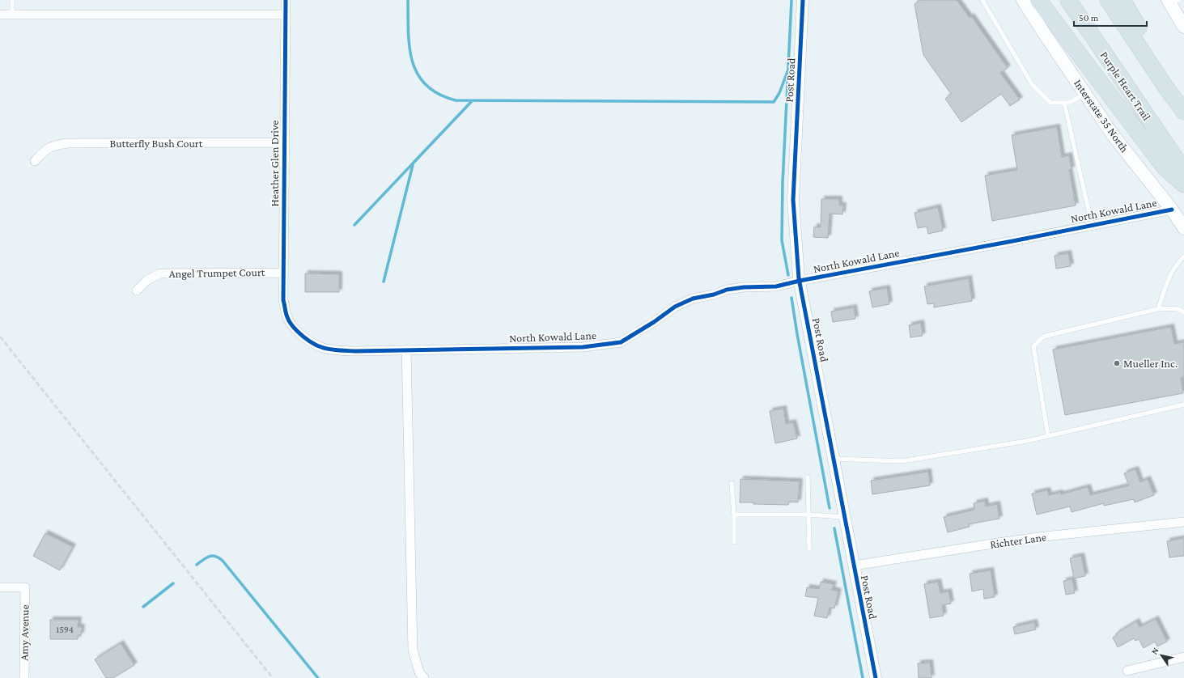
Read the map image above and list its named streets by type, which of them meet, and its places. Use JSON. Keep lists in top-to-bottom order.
{
  "streets": {
    "highway": ["Purple Heart Trail"],
    "main road": ["Interstate 35 North"],
    "street": [
      "Post Road",
      "Butterfly Bush Court",
      "Heather Glen Drive",
      "North Kowald Lane",
      "Angel Trumpet Court",
      "Richter Lane",
      "Amy Avenue"
    ]
  },
  "crossings": [
    ["Post Road", "North Kowald Lane"],
    ["Post Road", "Richter Lane"],
    ["Interstate 35 North", "North Kowald Lane"],
    ["Butterfly Bush Court", "Heather Glen Drive"],
    ["Heather Glen Drive", "North Kowald Lane"],
    ["Heather Glen Drive", "Angel Trumpet Court"]
  ],
  "places": ["Mueller Inc."],
  "house_numbers": ["1594"],
  "scale_bar": "50 m",
  "north": "top left"
}
